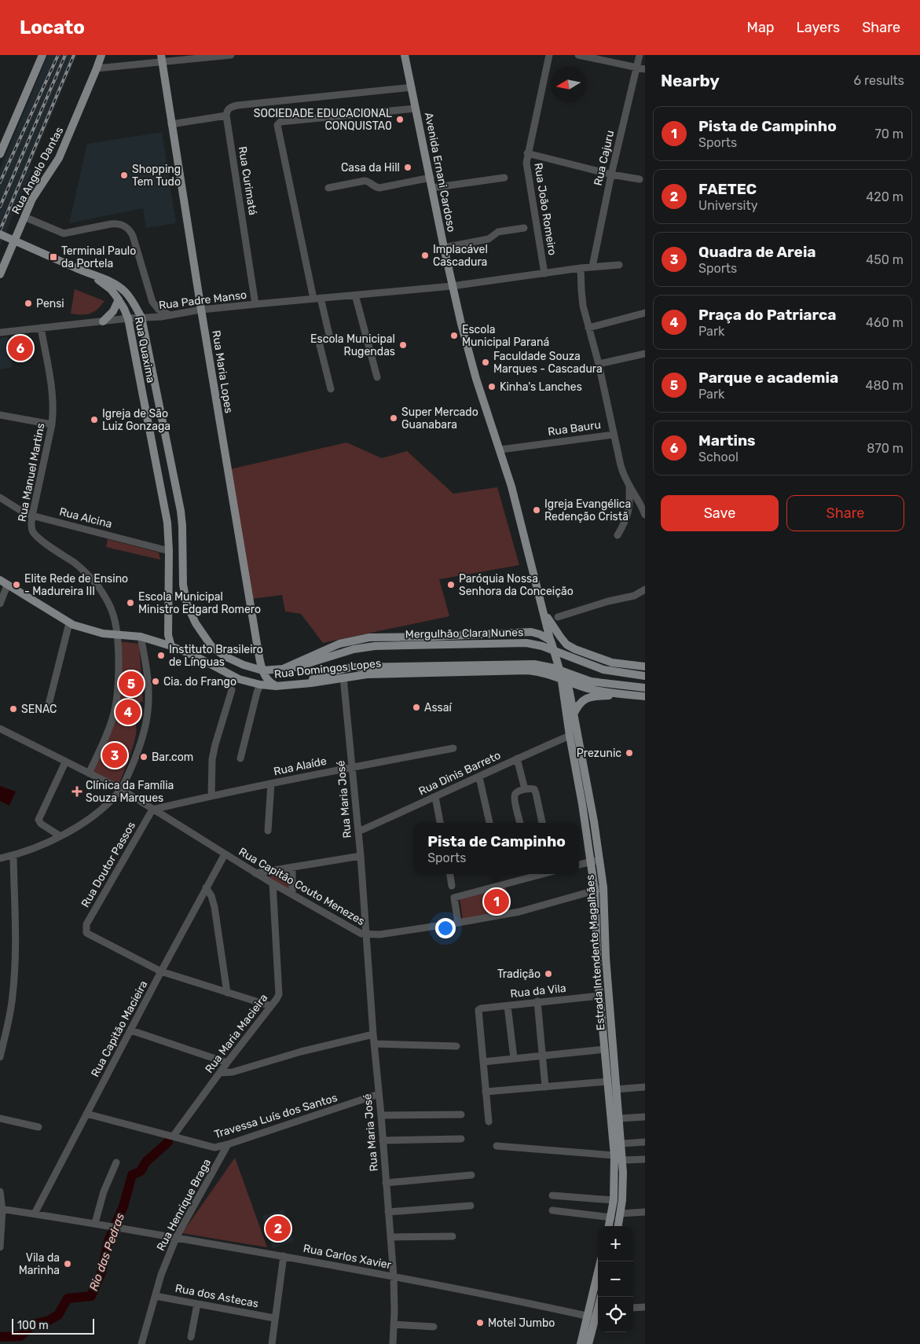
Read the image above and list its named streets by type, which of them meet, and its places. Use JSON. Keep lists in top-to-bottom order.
{
  "streets": {
    "main road": [
      "Rua Angelo Dantas",
      "Avenida Ernani Cardoso",
      "Rua Quaxima",
      "Rua Maria Lopes",
      "Mergulhão Clara Nunes",
      "Rua Domingos Lopes",
      "Estrada Intendente Magalhães"
    ],
    "street": [
      "Rua Cajuru",
      "Rua Curimatá",
      "Rua João Romeiro",
      "Rua Padre Manso",
      "Rua Bauru",
      "Rua Manuel Martins",
      "Rua Alcina",
      "Rua Alaíde",
      "Rua Dinis Barreto",
      "Rua Maria José",
      "Rua Doutor Passos",
      "Rua Capitão Couto Menezes",
      "Rua da Vila",
      "Rua Capitão Macieira",
      "Rua Maria Macieira",
      "Travessa Luís dos Santos",
      "Rua Henrique Braga",
      "Rua Carlos Xavier",
      "Rua dos Astecas"
    ]
  },
  "crossings": [
    ["Rua Cajuru", "Rua Padre Manso"],
    ["Avenida Ernani Cardoso", "Rua Padre Manso"],
    ["Avenida Ernani Cardoso", "Rua Bauru"],
    ["Avenida Ernani Cardoso", "Rua Domingos Lopes"],
    ["Avenida Ernani Cardoso", "Estrada Intendente Magalhães"],
    ["Rua Curimatá", "Rua Padre Manso"],
    ["Rua João Romeiro", "Rua Padre Manso"],
    ["Rua Padre Manso", "Rua Quaxima"],
    ["Rua Padre Manso", "Rua Maria Lopes"],
    ["Rua Padre Manso", "Rua Bauru"],
    ["Rua Padre Manso", "Rua Manuel Martins"],
    ["Rua Quaxima", "Rua Alcina"],
    ["Rua Quaxima", "Rua Domingos Lopes"],
    ["Rua Maria Lopes", "Rua Domingos Lopes"],
    ["Rua Manuel Martins", "Rua Alcina"],
    ["Rua Manuel Martins", "Rua Domingos Lopes"],
    ["Rua Manuel Martins", "Rua Capitão Couto Menezes"],
    ["Mergulhão Clara Nunes", "Rua Domingos Lopes"],
    ["Rua Domingos Lopes", "Rua Maria José"],
    ["Rua Domingos Lopes", "Estrada Intendente Magalhães"],
    ["Rua Alaíde", "Rua Maria José"],
    ["Rua Alaíde", "Rua Doutor Passos"],
    ["Rua Alaíde", "Rua Capitão Couto Menezes"],
    ["Rua Dinis Barreto", "Rua Maria José"],
    ["Rua Dinis Barreto", "Estrada Intendente Magalhães"],
    ["Rua Maria José", "Rua Capitão Couto Menezes"],
    ["Rua Maria José", "Travessa Luís dos Santos"],
    ["Rua Maria José", "Rua Carlos Xavier"],
    ["Rua Doutor Passos", "Rua Capitão Couto Menezes"],
    ["Rua Doutor Passos", "Rua Capitão Macieira"],
    ["Rua Capitão Couto Menezes", "Estrada Intendente Magalhães"],
    ["Rua Capitão Couto Menezes", "Rua Capitão Macieira"],
    ["Rua Capitão Couto Menezes", "Rua Maria Macieira"],
    ["Estrada Intendente Magalhães", "Rua da Vila"],
    ["Rua Capitão Macieira", "Travessa Luís dos Santos"],
    ["Rua Capitão Macieira", "Rua Carlos Xavier"],
    ["Rua Maria Macieira", "Travessa Luís dos Santos"],
    ["Travessa Luís dos Santos", "Rua Henrique Braga"],
    ["Rua Henrique Braga", "Rua Carlos Xavier"],
    ["Rua Henrique Braga", "Rua dos Astecas"]
  ],
  "water": ["Rio das Pedras"],
  "places": {
    "other": [
      "SOCIEDADE EDUCACIONAL CONQUISTA0",
      "Casa da Hill",
      "Shopping Tem Tudo",
      "Implacável Cascadura",
      "Pensi",
      "Escola Municipal Paraná",
      "Escola Municipal Rugendas",
      "Faculdade Souza Marques - Cascadura",
      "Kinha's Lanches",
      "Super Mercado Guanabara",
      "Igreja de São Luiz Gonzaga",
      "Igreja Evangélica Redenção Cristã",
      "Elite Rede de Ensino - Madureira III",
      "Paróquia Nossa Senhora da Conceição",
      "Escola Municipal Ministro Edgard Romero",
      "Instituto Brasileiro de Línguas",
      "Cia. do Frango",
      "Assaí",
      "SENAC",
      "Prezunic",
      "Bar.com",
      "Tradição",
      "Vila da Marinha",
      "Motel Jumbo"
    ],
    "transit": ["Terminal Paulo da Portela"],
    "health": ["Clínica da Família Souza Marques"]
  },
  "scale_bar": "100 m",
  "north": "left",
  "page": {
    "header": "Locato",
    "nav": ["Map", "Layers", "Share"],
    "heading": ["Nearby", "6 results"],
    "list": [
      {
        "mark": "1",
        "name": "Pista de Campinho",
        "note": "Sports",
        "value": "70 m"
      },
      {
        "mark": "2",
        "name": "FAETEC",
        "note": "University",
        "value": "420 m"
      },
      {
        "mark": "3",
        "name": "Quadra de Areia",
        "note": "Sports",
        "value": "450 m"
      },
      {
        "mark": "4",
        "name": "Praça do Patriarca",
        "note": "Park",
        "value": "460 m"
      },
      {
        "mark": "5",
        "name": "Parque e academia",
        "note": "Park",
        "value": "480 m"
      },
      {
        "mark": "6",
        "name": "Martins",
        "note": "School",
        "value": "870 m"
      }
    ],
    "pins": [
      "6",
      "5",
      "4",
      "3",
      "1",
      "2"
    ],
    "buttons": ["Save", "Share"],
    "popup": ["Pista de Campinho", "Sports"],
    "map_buttons": ["+", "−"],
    "scale": "100 m"
  }
}
